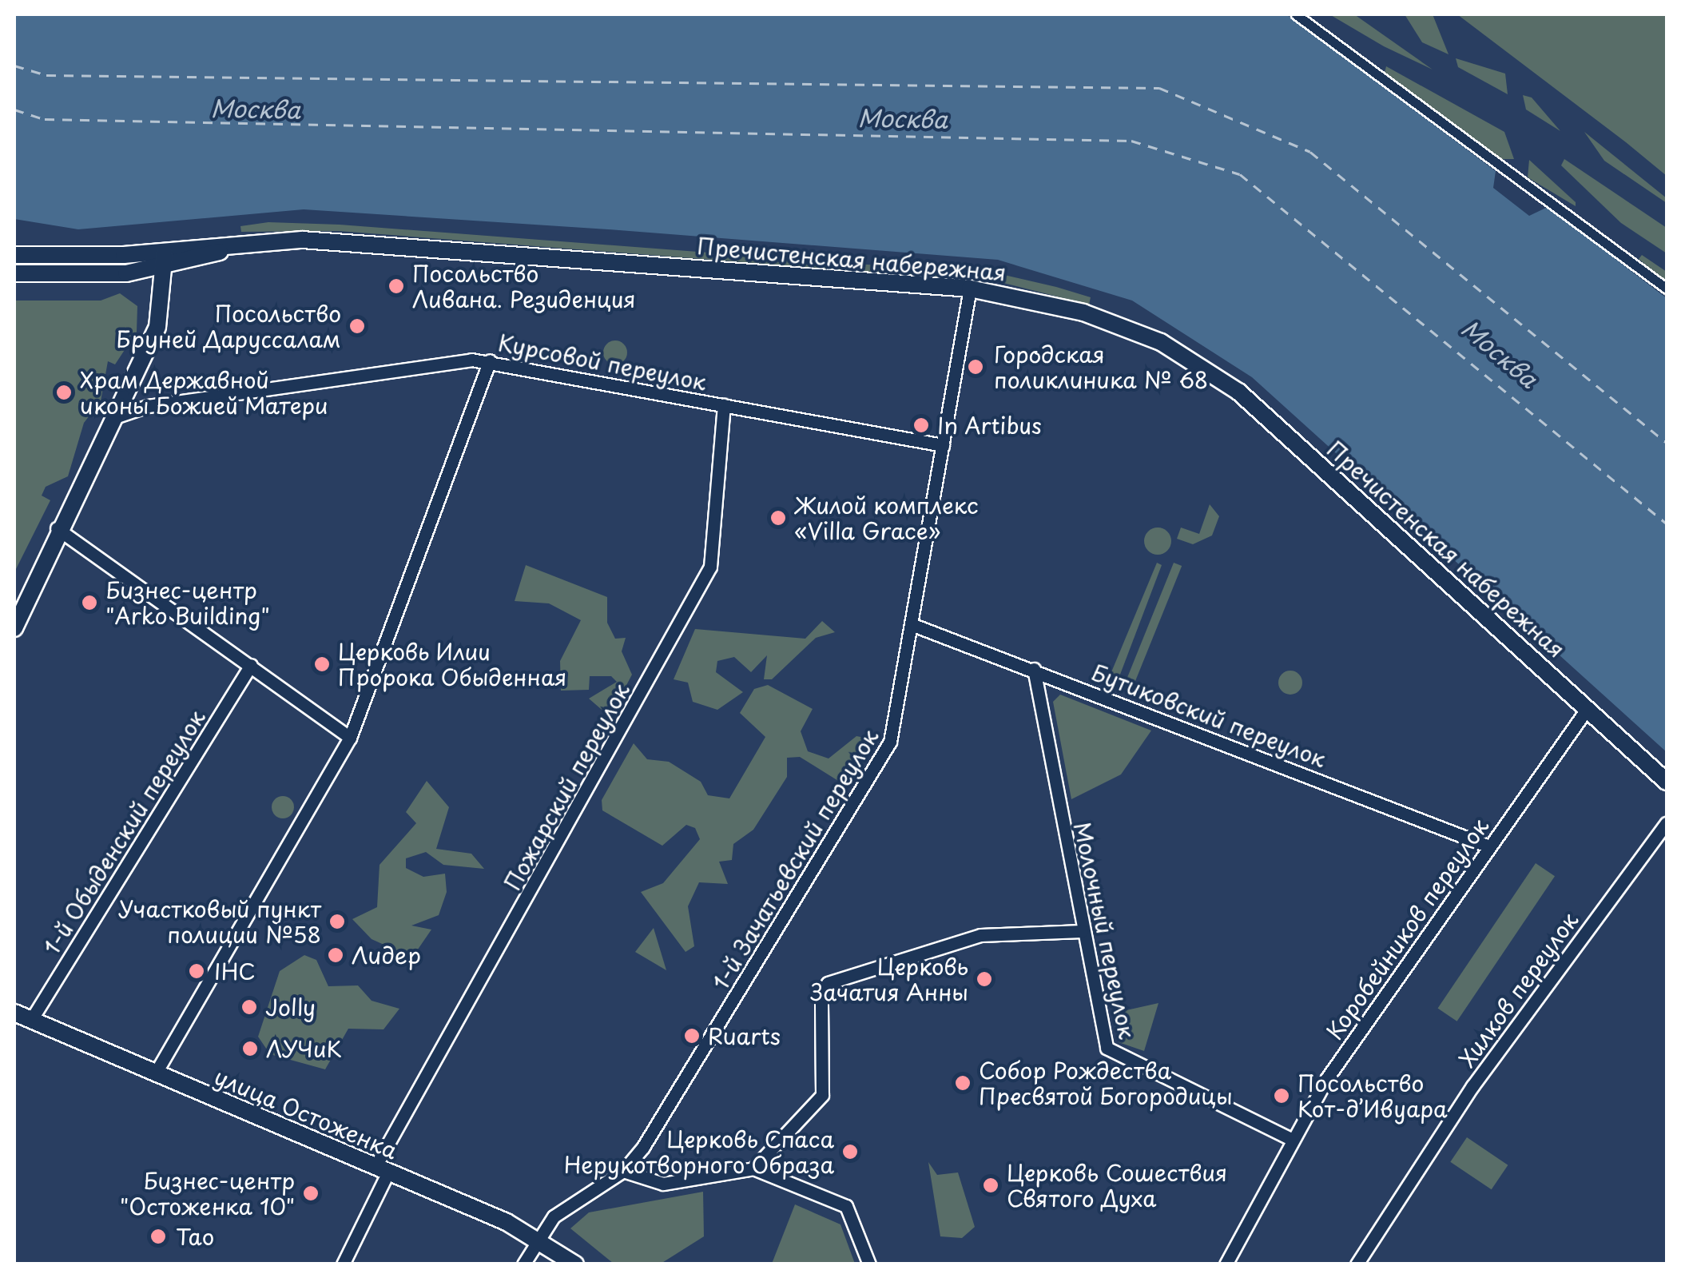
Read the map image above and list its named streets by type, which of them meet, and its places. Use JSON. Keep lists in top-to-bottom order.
{
  "streets": {
    "main road": ["Пречистенская набережная", "улица Остоженка"],
    "street": [
      "Курсовой переулок",
      "Бутиковский переулок",
      "Пожарский переулок",
      "1-й Обыденский переулок",
      "1-й Зачатьевский переулок",
      "Коробейников переулок",
      "Молочный переулок",
      "Хилков переулок"
    ]
  },
  "crossings": [
    ["Пречистенская набережная", "1-й Зачатьевский переулок"],
    ["Пречистенская набережная", "Коробейников переулок"],
    ["Курсовой переулок", "Пожарский переулок"],
    ["Курсовой переулок", "1-й Зачатьевский переулок"],
    ["Бутиковский переулок", "1-й Зачатьевский переулок"],
    ["Бутиковский переулок", "Коробейников переулок"],
    ["Бутиковский переулок", "Молочный переулок"],
    ["Пожарский переулок", "улица Остоженка"],
    ["1-й Обыденский переулок", "улица Остоженка"],
    ["1-й Зачатьевский переулок", "улица Остоженка"],
    ["Коробейников переулок", "Молочный переулок"]
  ],
  "water": ["Москва"],
  "places": [
    "Посольство Ливана. Резиденция",
    "Посольство Бруней Даруссалам",
    "Городская поликлиника № 68",
    "Храм Державной иконы Божией Матери",
    "In Artibus",
    "Жилой комплекс «Villa Grace»",
    "Бизнес-центр \"Arko Building\"",
    "Церковь Илии Пророка Обыденная",
    "Участковый пункт полиции №58",
    "Лидер",
    "IHC",
    "Церковь Зачатия Анны",
    "Jolly",
    "Ruarts",
    "ЛУЧиК",
    "Собор Рождества Пресвятой Богородицы",
    "Посольство Кот-д’Ивуара",
    "Церковь Спаса Нерукотворного Образа",
    "Церковь Сошествия Святого Духа",
    "Бизнес-центр \"Остоженка 10\"",
    "Тао"
  ]
}
